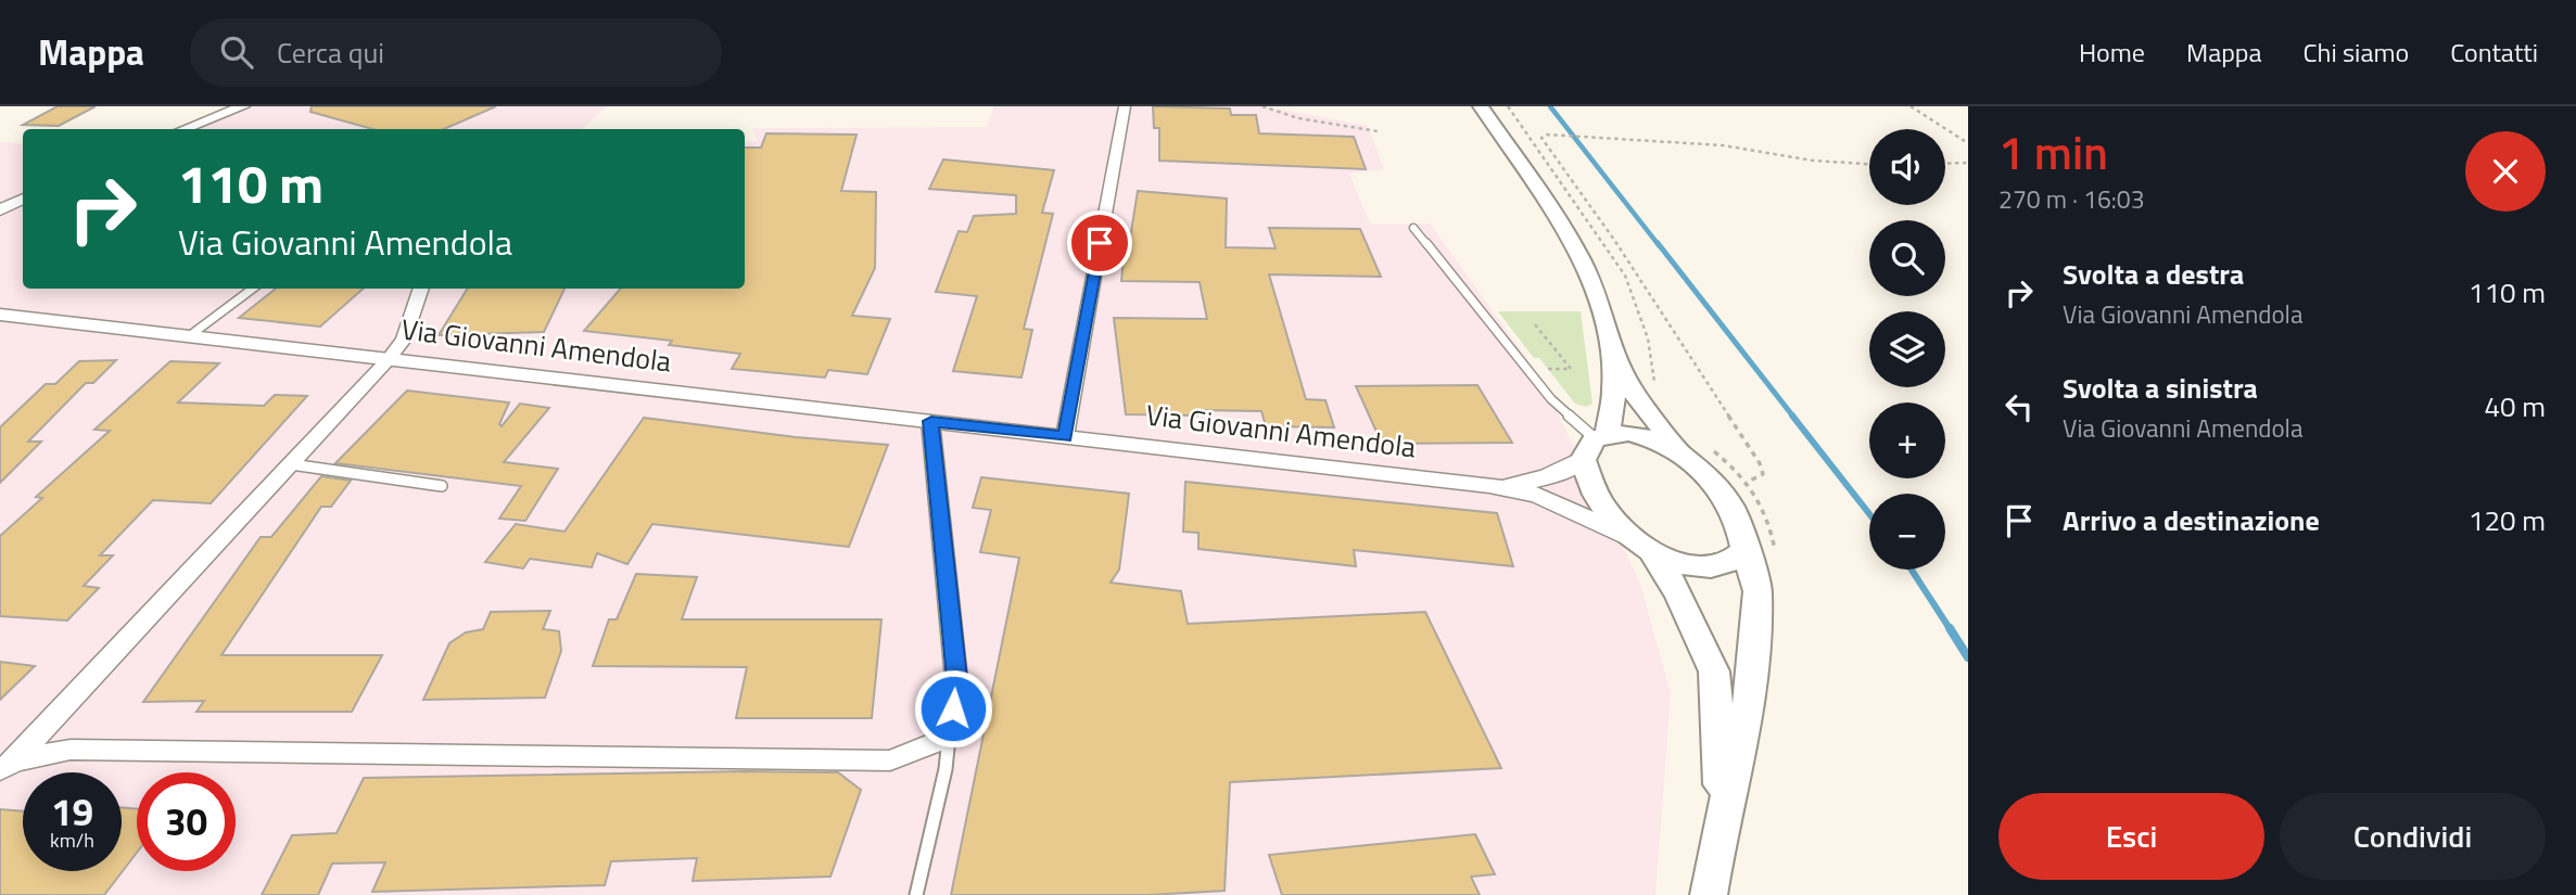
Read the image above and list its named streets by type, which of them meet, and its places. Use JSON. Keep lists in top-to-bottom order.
{
  "streets": {
    "street": ["Via Giovanni Amendola"]
  },
  "page": {
    "header": "Mappa",
    "search": "Cerca qui",
    "nav": [
      "Home",
      "Mappa",
      "Chi siamo",
      "Contatti"
    ],
    "heading": ["1 min", "270 m · 16:03"],
    "map_buttons": ["+", "−"],
    "turn": ["110 m", "Via Giovanni Amendola"],
    "list": [
      {
        "name": "Svolta a destra",
        "note": "Via Giovanni Amendola",
        "value": "110 m"
      },
      {
        "name": "Svolta a sinistra",
        "note": "Via Giovanni Amendola",
        "value": "40 m"
      },
      {
        "name": "Arrivo a destinazione",
        "value": "120 m"
      }
    ],
    "speed": "19 km/h",
    "limit": "30",
    "buttons": ["Esci", "Condividi"]
  }
}
